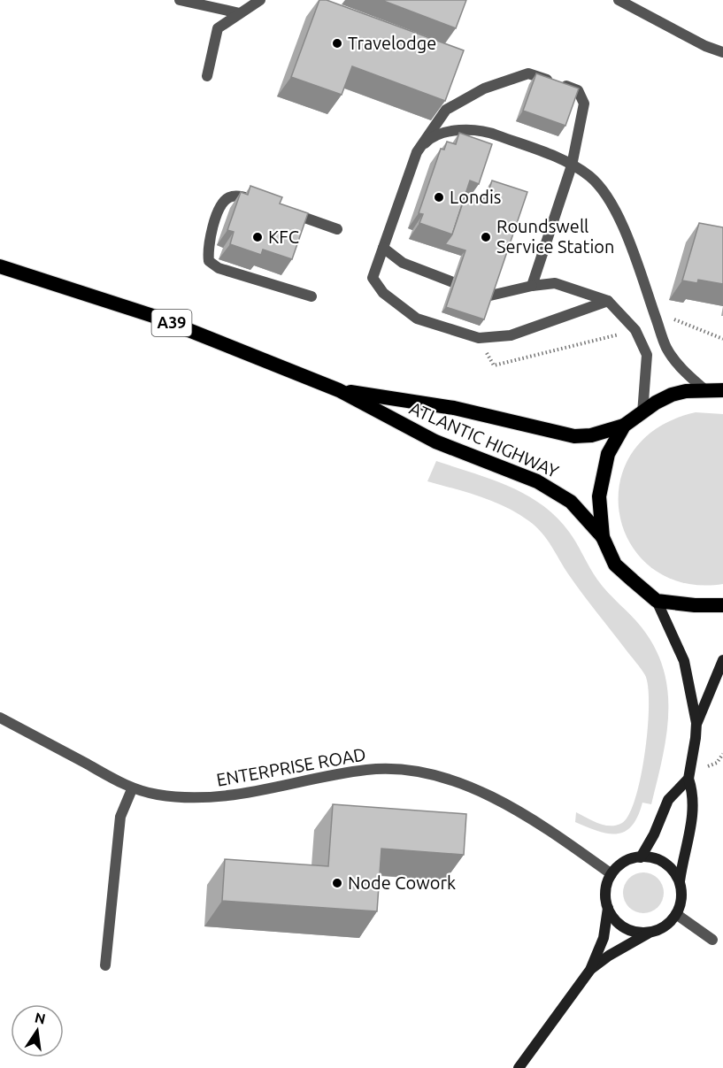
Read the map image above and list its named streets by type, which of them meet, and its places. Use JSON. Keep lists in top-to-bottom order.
{
  "streets": {
    "highway": ["A39", "ATLANTIC HIGHWAY"],
    "street": ["ENTERPRISE ROAD"]
  },
  "places": [
    "Travelodge",
    "Londis",
    "KFC",
    "Roundswell Service Station",
    "Node Cowork"
  ],
  "north": "top"
}
